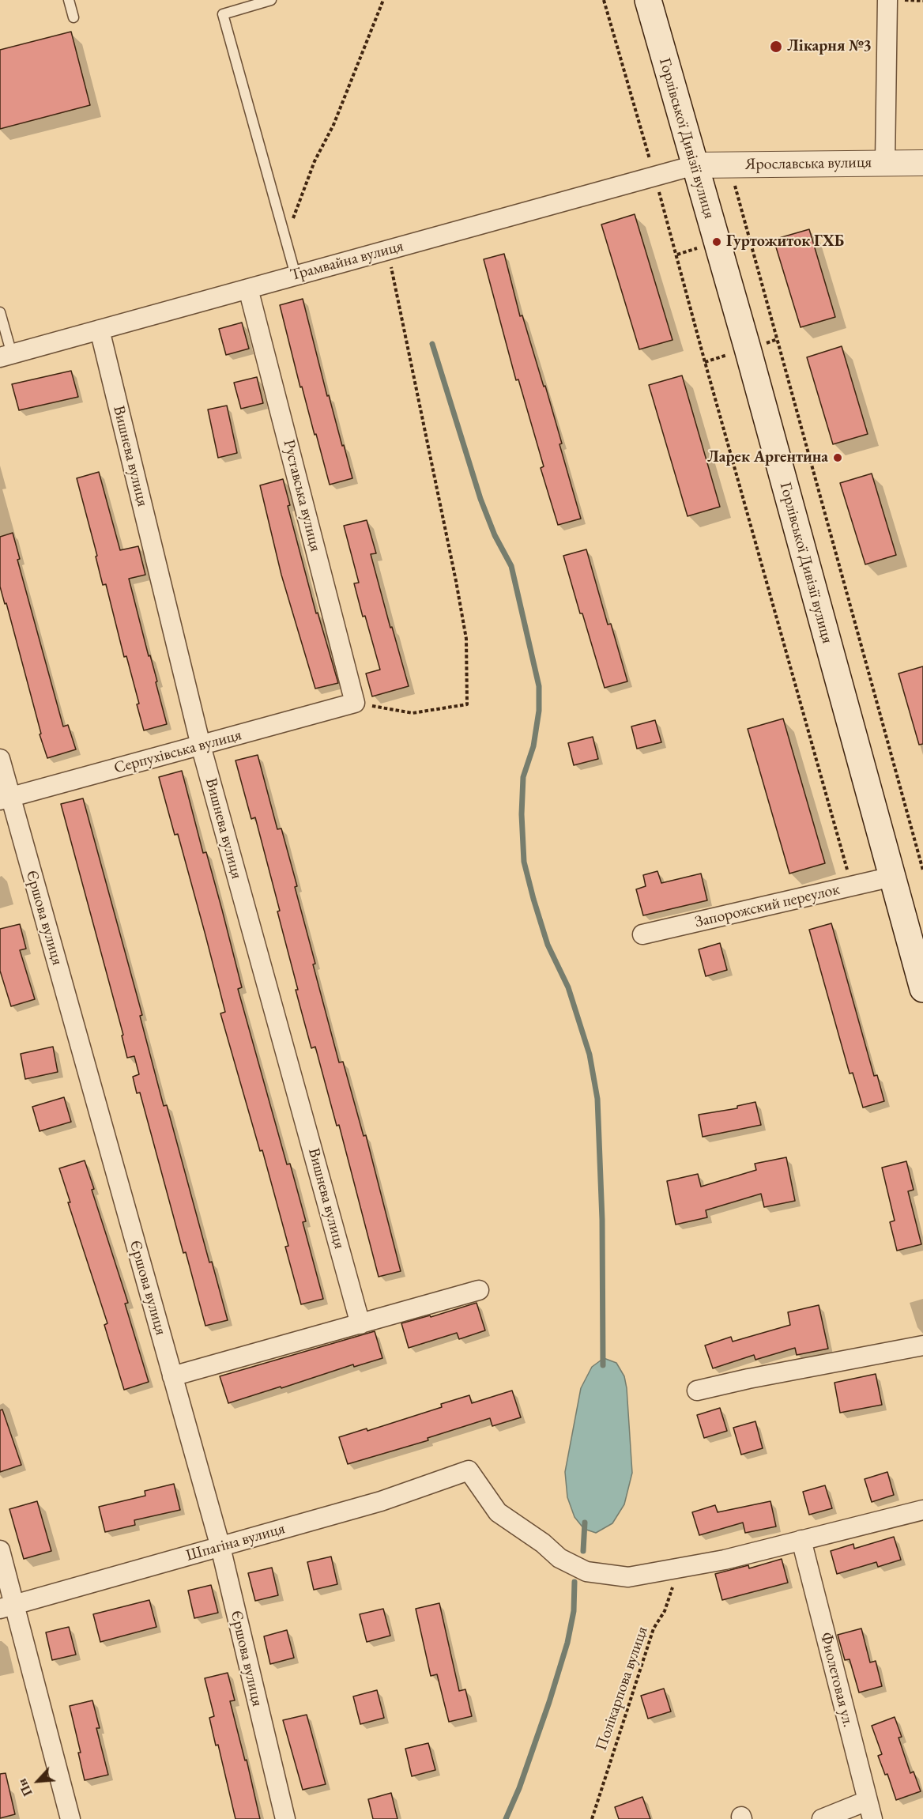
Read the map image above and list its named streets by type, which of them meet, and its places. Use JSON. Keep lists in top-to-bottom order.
{
  "streets": {
    "main road": ["Горлівської Дивізії вулиця"],
    "street": [
      "Ярославська вулиця",
      "Трамвайна вулиця",
      "Вишнева вулиця",
      "Руставська вулиця",
      "Серпухівська вулиця",
      "Запорожский переулок",
      "Єршова вулиця",
      "Шпагіна вулиця",
      "Фиолетовая ул."
    ],
    "path": ["Полікарпова вулиця"]
  },
  "crossings": [
    ["Горлівської Дивізії вулиця", "Ярославська вулиця"],
    ["Горлівської Дивізії вулиця", "Трамвайна вулиця"],
    ["Горлівської Дивізії вулиця", "Запорожский переулок"],
    ["Ярославська вулиця", "Трамвайна вулиця"],
    ["Трамвайна вулиця", "Вишнева вулиця"],
    ["Трамвайна вулиця", "Руставська вулиця"],
    ["Вишнева вулиця", "Серпухівська вулиця"],
    ["Руставська вулиця", "Серпухівська вулиця"],
    ["Серпухівська вулиця", "Єршова вулиця"],
    ["Єршова вулиця", "Шпагіна вулиця"],
    ["Шпагіна вулиця", "Полікарпова вулиця"]
  ],
  "places": ["Лікарня №3", "Гуртожиток ГХБ", "Ларек Аргентина"],
  "north": "bottom left"
}
